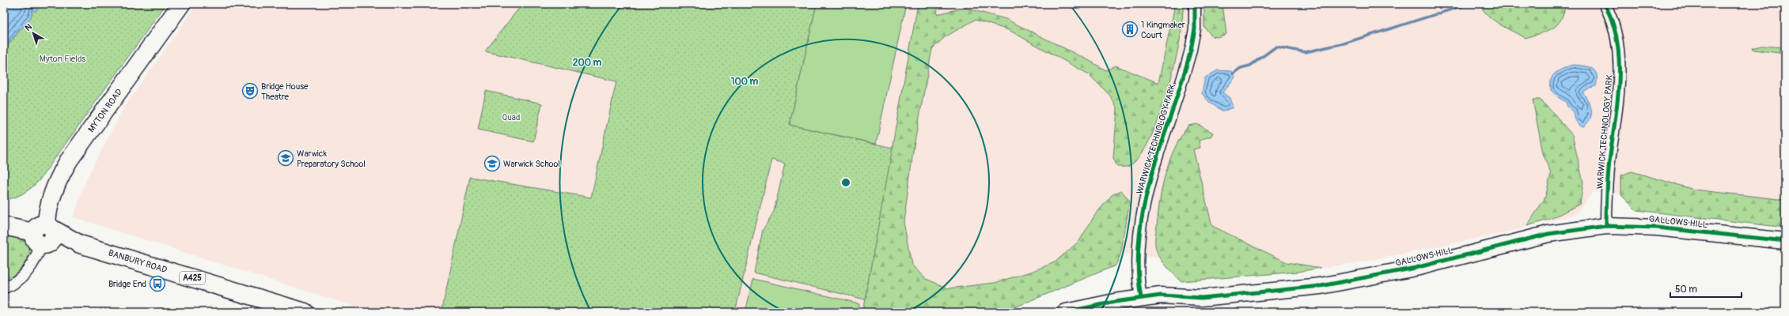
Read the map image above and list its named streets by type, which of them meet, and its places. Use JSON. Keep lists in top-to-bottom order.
{
  "streets": {
    "main road": ["MYTON ROAD", "BANBURY ROAD", "A425"],
    "street": ["WARWICK TECHNOLOGY PARK", "GALLOWS HILL"]
  },
  "crossings": [
    ["MYTON ROAD", "BANBURY ROAD"],
    ["WARWICK TECHNOLOGY PARK", "GALLOWS HILL"]
  ],
  "parks": ["Myton Fields", "Quad"],
  "places": {
    "building": ["1 Kingmaker Court"],
    "theatre": ["Bridge House Theatre"],
    "school or university": ["Warwick Preparatory School", "Warwick School"],
    "bus stop": ["Bridge End"]
  },
  "scale_bar": "50 m",
  "north": "top left",
  "rings": ["200 m", "100 m"]
}
